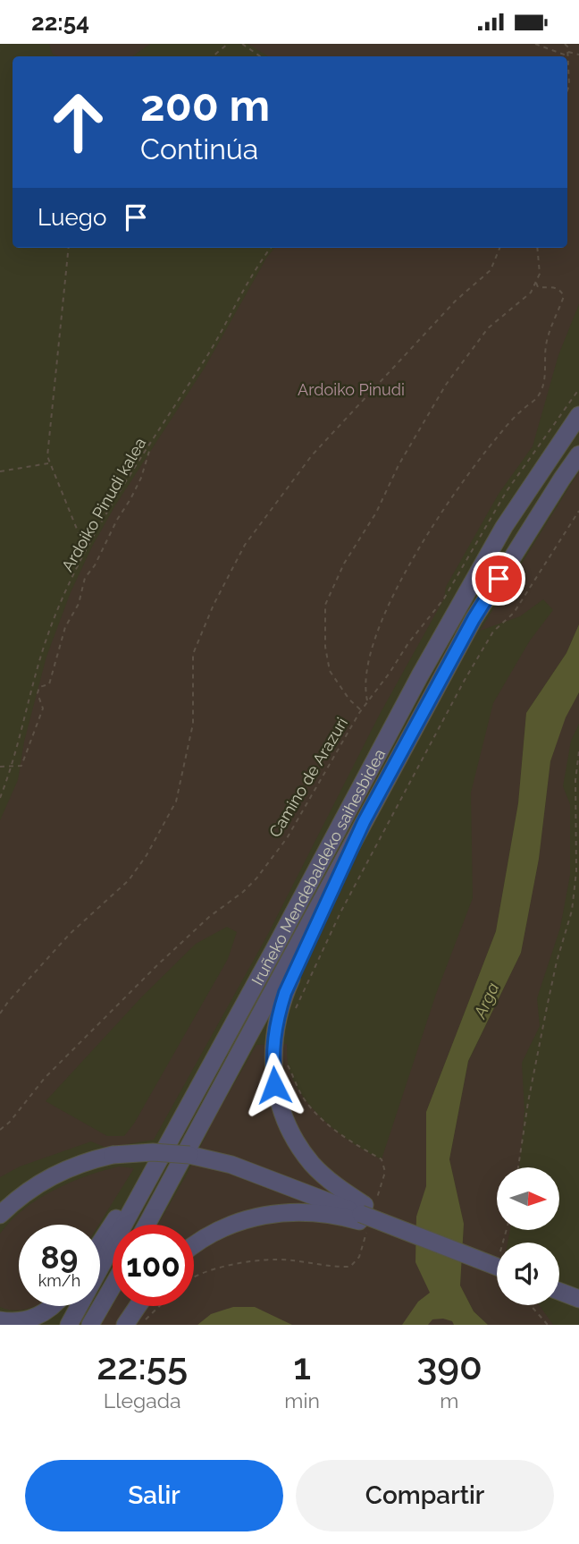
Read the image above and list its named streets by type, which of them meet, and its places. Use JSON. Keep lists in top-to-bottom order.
{
  "streets": {
    "highway": ["Iruñeko Mendebaldeko saihesbidea"],
    "path": ["Ardoiko Pinudi kalea", "Camino de Arazuri"]
  },
  "water": ["Arga"],
  "parks": ["Ardoiko Pinudi"],
  "north": "right",
  "page": {
    "status": "22:54",
    "turn": ["200 m", "Continúa"],
    "then": "Luego",
    "speed": "89 km/h",
    "limit": "100",
    "eta": [
      "22:55",
      "Llegada",
      "1",
      "min",
      "390",
      "m"
    ],
    "buttons": ["Salir", "Compartir"]
  }
}
